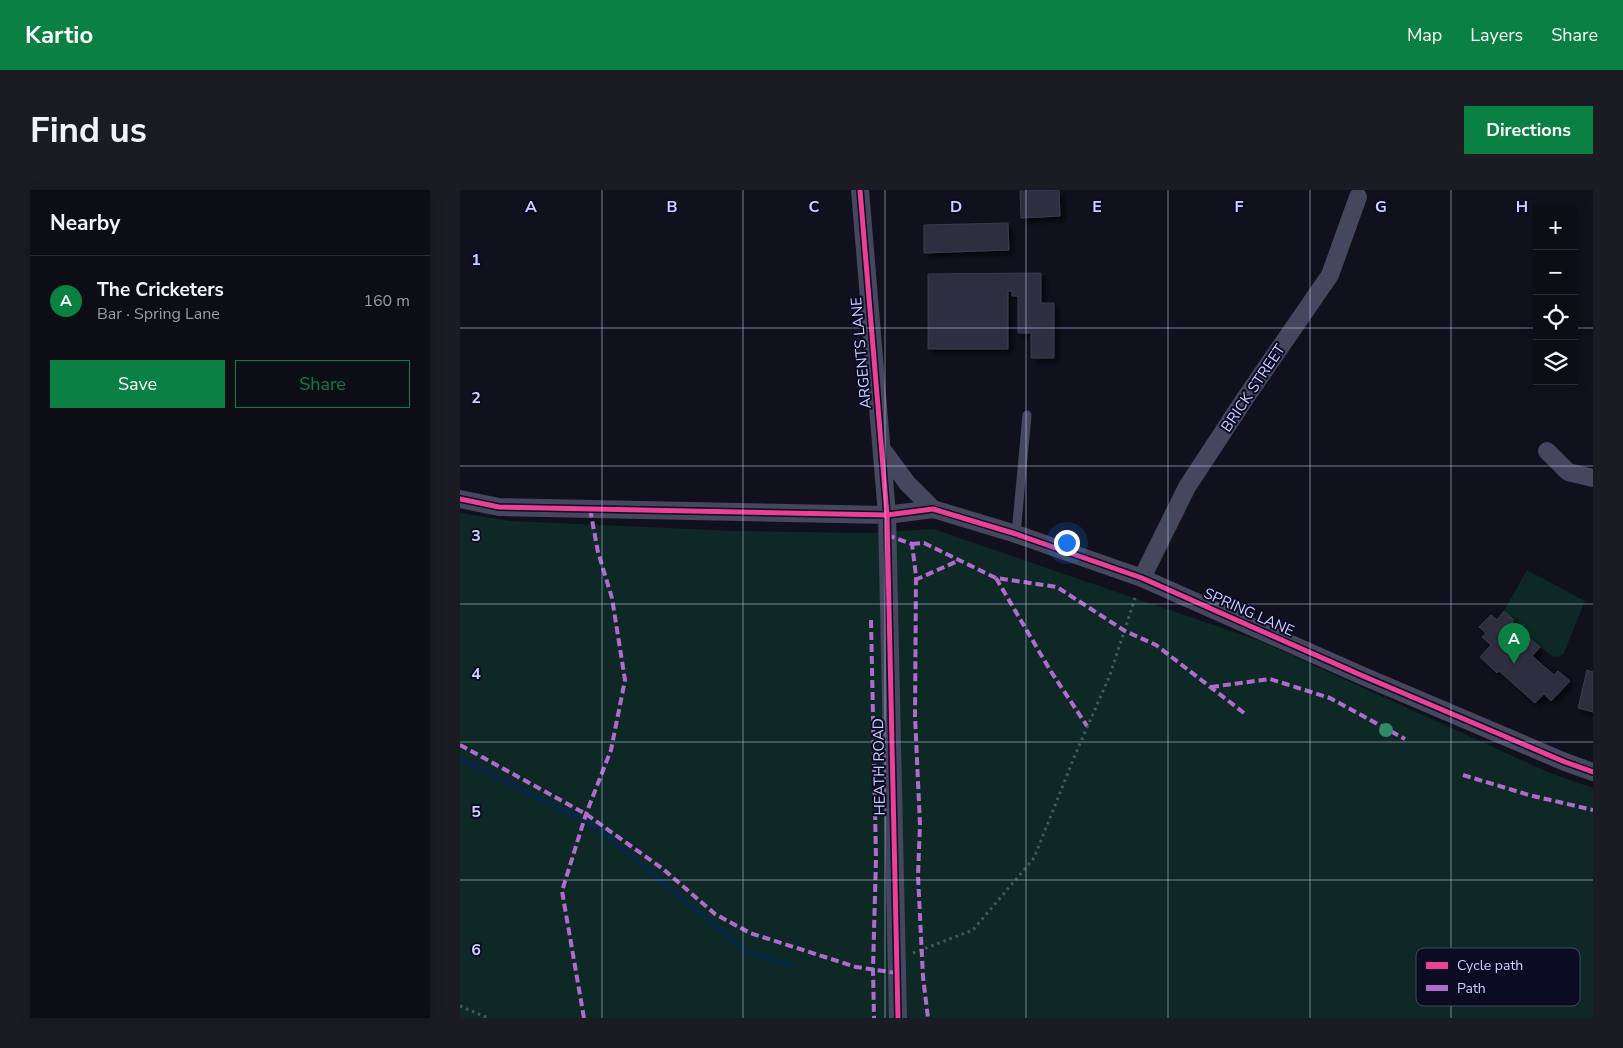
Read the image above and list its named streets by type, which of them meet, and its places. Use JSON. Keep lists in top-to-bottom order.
{
  "streets": {
    "street": [
      "ARGENTS LANE",
      "BRICK STREET",
      "SPRING LANE",
      "HEATH ROAD"
    ]
  },
  "crossings": [
    ["ARGENTS LANE", "SPRING LANE"],
    ["ARGENTS LANE", "HEATH ROAD"],
    ["BRICK STREET", "SPRING LANE"],
    ["SPRING LANE", "HEATH ROAD"]
  ],
  "legend": ["Cycle path", "Path"],
  "page": {
    "header": "Kartio",
    "nav": ["Map", "Layers", "Share"],
    "buttons": [
      "Directions",
      ["Save", "Share"]
    ],
    "title": "Find us",
    "heading": "Nearby",
    "map_buttons": ["+", "−"],
    "list": [
      {
        "mark": "A",
        "name": "The Cricketers",
        "note": "Bar · Spring Lane",
        "value": "160 m"
      }
    ],
    "pins": "A"
  },
  "grid": {
    "columns": [
      "A",
      "B",
      "C",
      "D",
      "E",
      "F",
      "G",
      "H"
    ],
    "rows": [
      "1",
      "2",
      "3",
      "4",
      "5",
      "6"
    ]
  }
}
